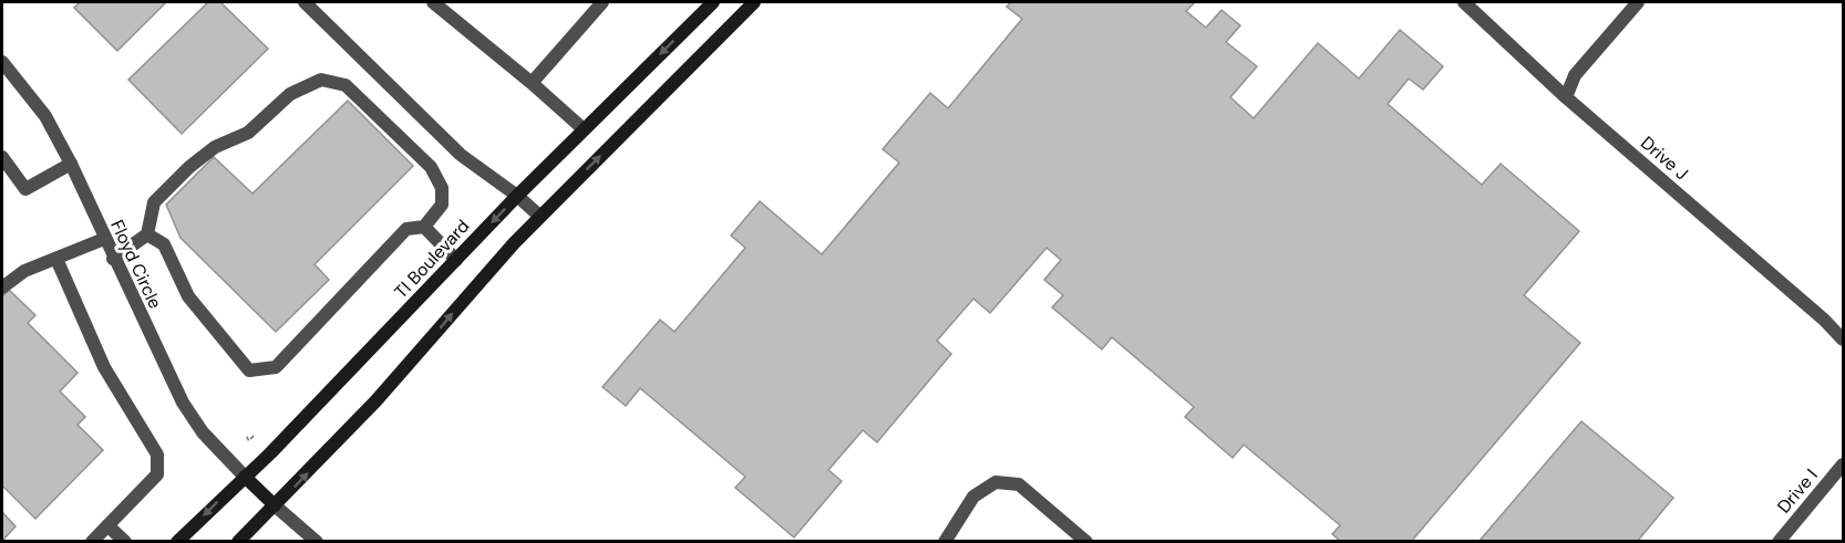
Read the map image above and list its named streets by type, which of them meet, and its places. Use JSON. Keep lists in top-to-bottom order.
{
  "streets": {
    "street": [
      "Drive J",
      "TI Boulevard",
      "Floyd Circle",
      "Drive I"
    ]
  },
  "crossings": [
    ["TI Boulevard", "Floyd Circle"]
  ]
}
